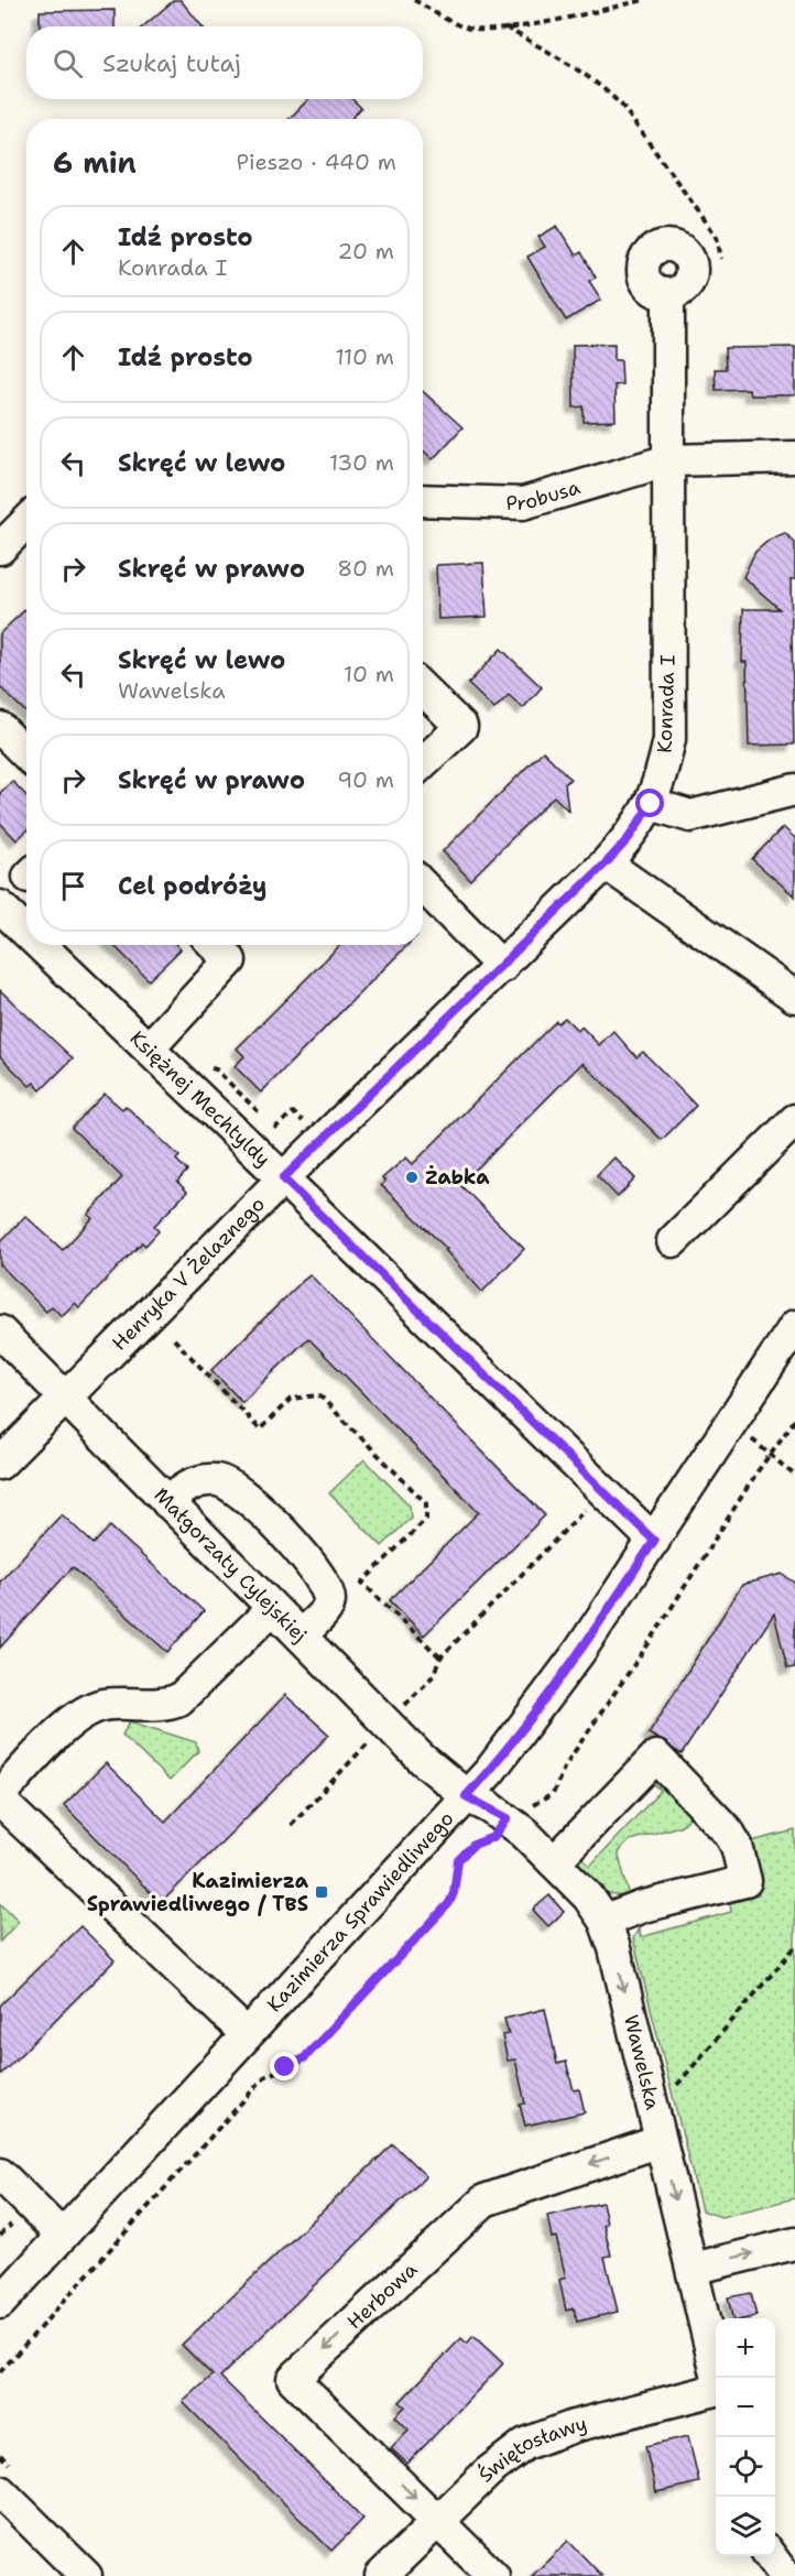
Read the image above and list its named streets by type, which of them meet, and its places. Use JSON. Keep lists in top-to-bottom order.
{
  "streets": {
    "street": [
      "Probusa",
      "Konrada I",
      "Księżnej Mechtyldy",
      "Henryka V Żelaznego",
      "Małgorzaty Cylejskiej",
      "Kazimierza Sprawiedliwego",
      "Wawelska",
      "Herbowa",
      "Świętosławy"
    ]
  },
  "crossings": [
    ["Probusa", "Konrada I"],
    ["Konrada I", "Henryka V Żelaznego"],
    ["Księżnej Mechtyldy", "Henryka V Żelaznego"],
    ["Księżnej Mechtyldy", "Kazimierza Sprawiedliwego"],
    ["Henryka V Żelaznego", "Małgorzaty Cylejskiej"],
    ["Małgorzaty Cylejskiej", "Kazimierza Sprawiedliwego"],
    ["Małgorzaty Cylejskiej", "Wawelska"],
    ["Kazimierza Sprawiedliwego", "Wawelska"],
    ["Wawelska", "Herbowa"],
    ["Herbowa", "Świętosławy"]
  ],
  "one_way": ["Wawelska"],
  "places": {
    "other": ["Żabka"],
    "transit": ["Kazimierza Sprawiedliwego / TBS"]
  },
  "page": {
    "search": "Szukaj tutaj",
    "heading": ["6 min", "Pieszo · 440 m"],
    "list": [
      ["Idź prosto", "Konrada I", "20 m"],
      ["Idź prosto", "110 m"],
      ["Skręć w lewo", "130 m"],
      ["Skręć w prawo", "80 m"],
      ["Skręć w lewo", "Wawelska", "10 m"],
      ["Skręć w prawo", "90 m"],
      "Cel podróży"
    ],
    "map_buttons": ["+", "−"]
  }
}
